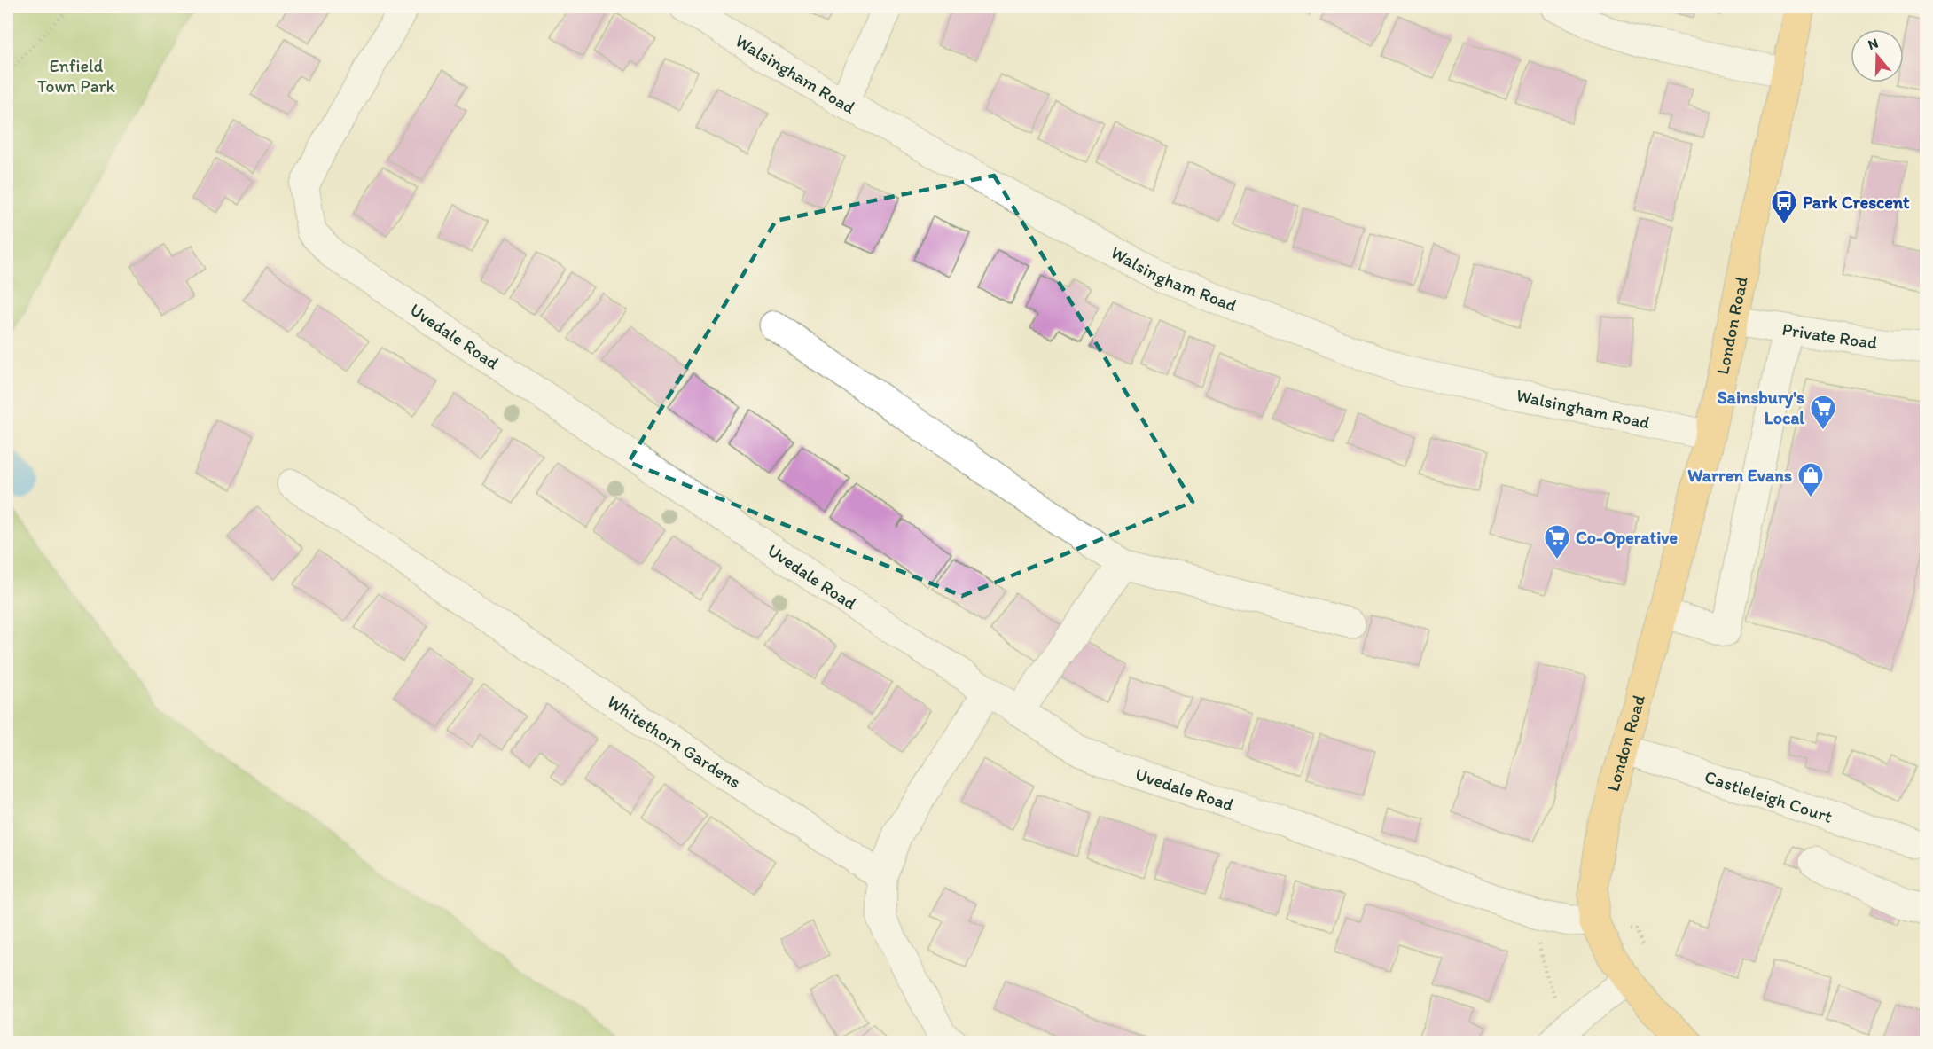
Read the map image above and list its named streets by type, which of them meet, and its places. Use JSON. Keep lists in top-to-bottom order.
{
  "streets": {
    "main road": ["London Road"],
    "street": [
      "Walsingham Road",
      "Private Road",
      "Uvedale Road",
      "Whitethorn Gardens",
      "Castleleigh Court"
    ]
  },
  "crossings": [
    ["Walsingham Road", "London Road"],
    ["London Road", "Private Road"],
    ["London Road", "Uvedale Road"],
    ["London Road", "Castleleigh Court"]
  ],
  "parks": ["Enfield Town Park"],
  "places": {
    "bus stop": ["Park Crescent"],
    "supermarket": ["Sainsbury's Local", "Co-Operative"],
    "shop": ["Warren Evans"]
  },
  "north": "top"
}
